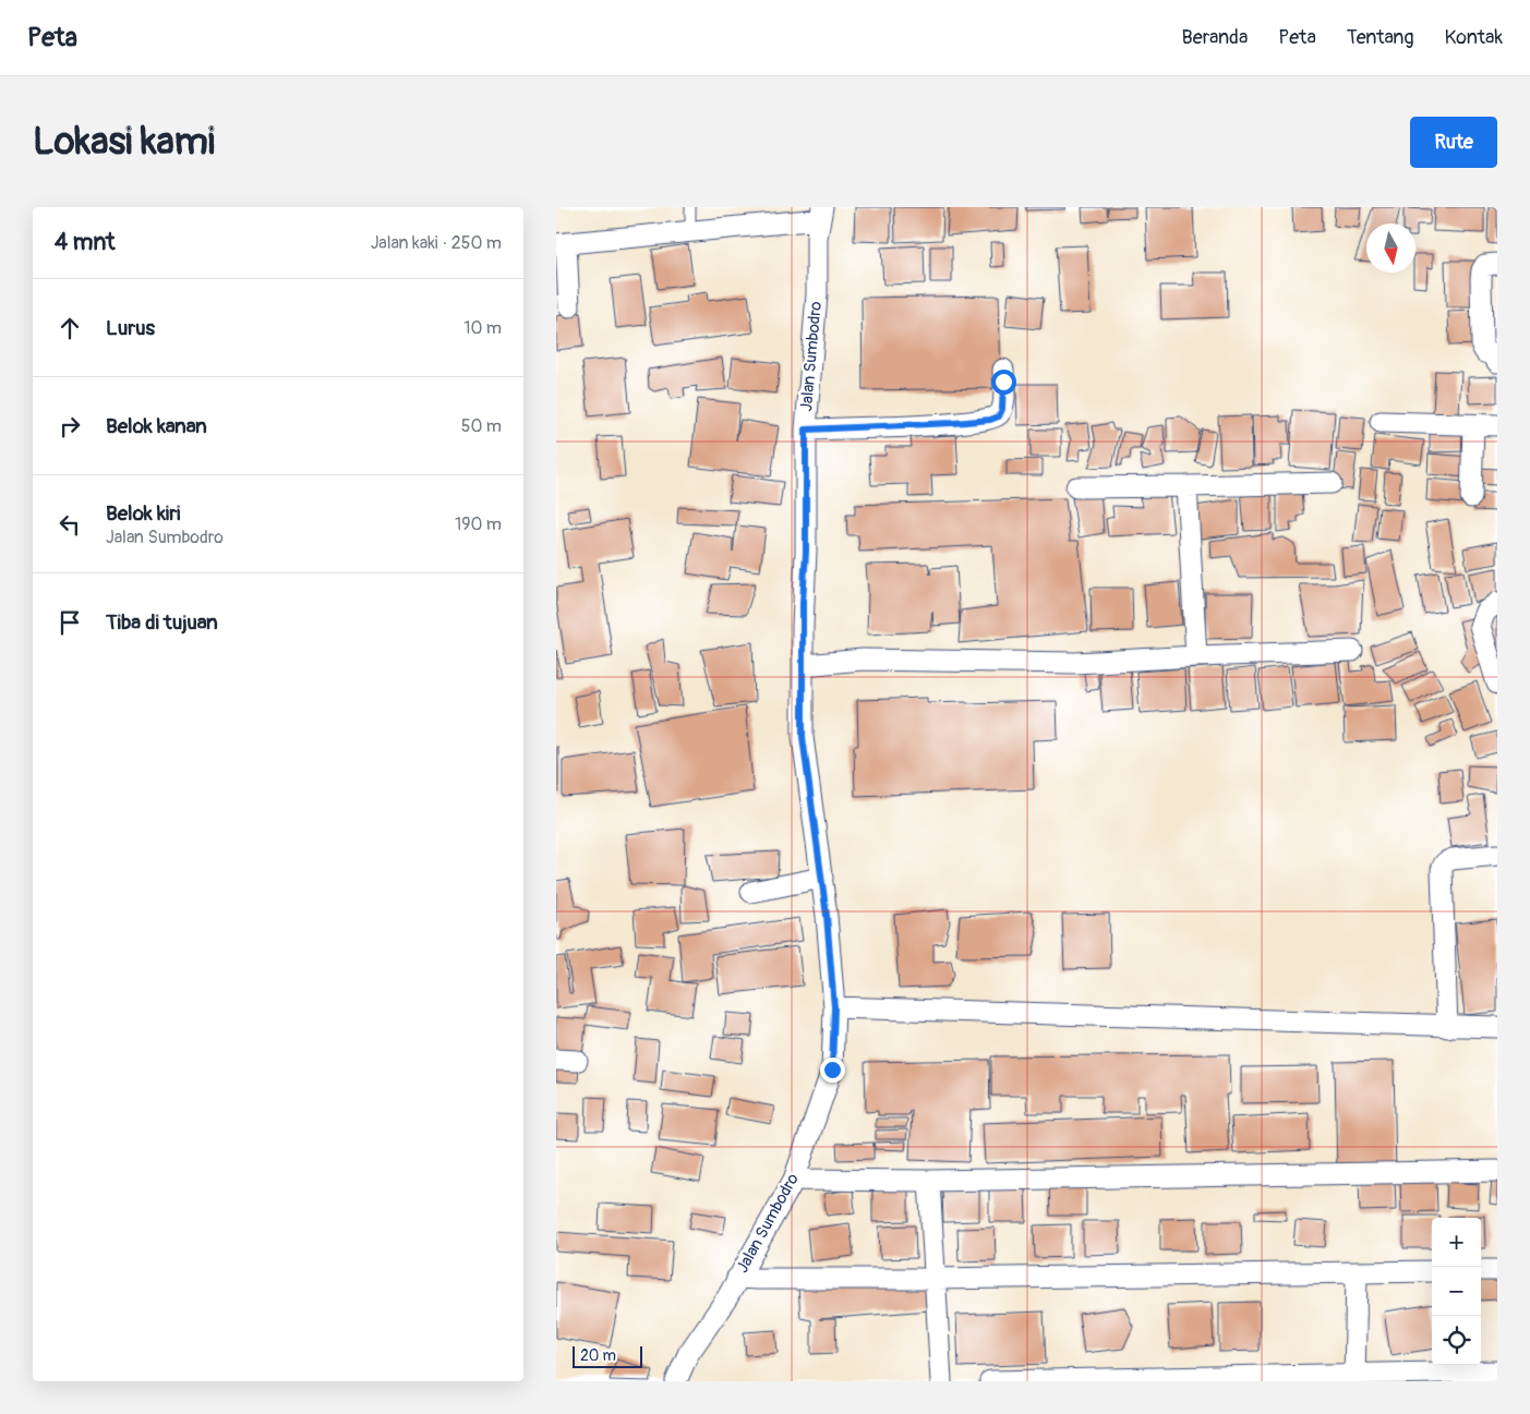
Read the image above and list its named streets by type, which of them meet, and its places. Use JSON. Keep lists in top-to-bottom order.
{
  "streets": {
    "street": ["Jalan Sumbodro"]
  },
  "scale_bar": "20 m",
  "north": "bottom",
  "page": {
    "header": "Peta",
    "nav": [
      "Beranda",
      "Peta",
      "Tentang",
      "Kontak"
    ],
    "buttons": "Rute",
    "title": "Lokasi kami",
    "heading": ["4 mnt", "Jalan kaki · 250 m"],
    "list": [
      ["Lurus", "10 m"],
      ["Belok kanan", "50 m"],
      ["Belok kiri", "Jalan Sumbodro", "190 m"],
      "Tiba di tujuan"
    ],
    "map_buttons": ["+", "−"],
    "scale": "20 m"
  }
}
